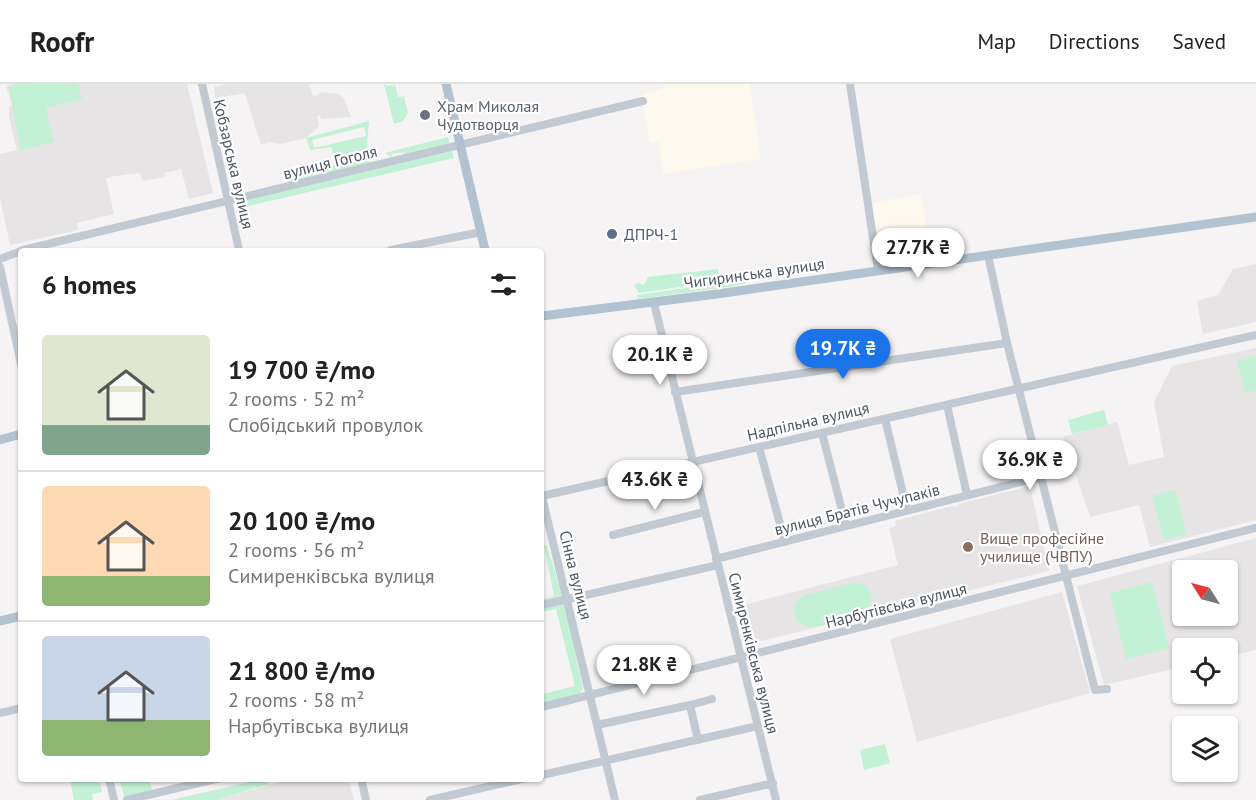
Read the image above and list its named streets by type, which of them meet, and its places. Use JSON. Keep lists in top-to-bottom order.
{
  "streets": {
    "main road": ["Чигиринська вулиця"],
    "street": [
      "вулиця Гоголя",
      "Кобзарська вулиця",
      "Надпільна вулиця",
      "вулиця Братів Чучупаків",
      "Сінна вулиця",
      "Нарбутівська вулиця",
      "Симиренківська вулиця"
    ]
  },
  "crossings": [
    ["вулиця Гоголя", "Кобзарська вулиця"],
    ["Чигиринська вулиця", "Симиренківська вулиця"],
    ["Надпільна вулиця", "Симиренківська вулиця"],
    ["вулиця Братів Чучупаків", "Сінна вулиця"],
    ["вулиця Братів Чучупаків", "Симиренківська вулиця"],
    ["Сінна вулиця", "Нарбутівська вулиця"],
    ["Нарбутівська вулиця", "Симиренківська вулиця"]
  ],
  "places": ["Храм Миколая Чудотворця", "ДПРЧ-1", "Вище професійне училище (ЧВПУ)"],
  "north": "top left",
  "page": {
    "header": "Roofr",
    "nav": ["Map", "Directions", "Saved"],
    "price": [
      "27.7K ₴",
      "19.7K ₴",
      "20.1K ₴",
      "36.9K ₴",
      "43.6K ₴",
      "21.8K ₴"
    ],
    "heading": "6 homes",
    "list": [
      {
        "name": "19 700 ₴/mo",
        "note": "2 rooms · 52 m² · Слобідський провулок"
      },
      {
        "name": "20 100 ₴/mo",
        "note": "2 rooms · 56 m² · Симиренківська вулиця"
      },
      {
        "name": "21 800 ₴/mo",
        "note": "2 rooms · 58 m² · Нарбутівська вулиця"
      }
    ]
  }
}
